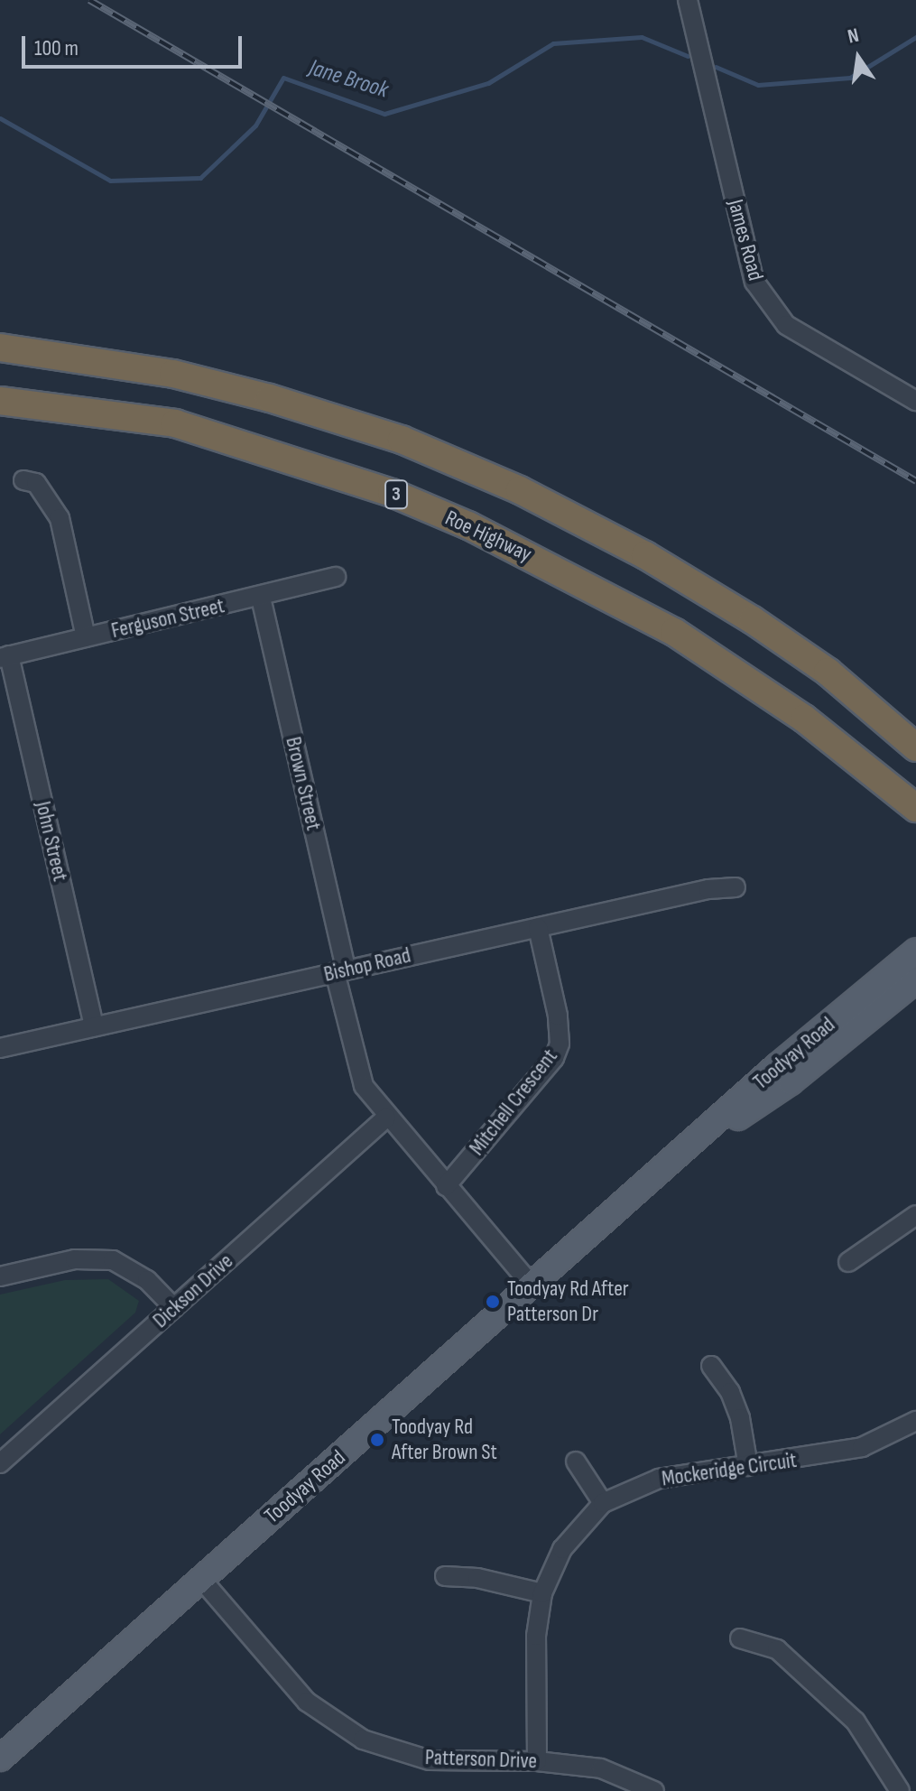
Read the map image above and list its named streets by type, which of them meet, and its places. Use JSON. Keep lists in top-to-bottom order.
{
  "streets": {
    "highway": ["3", "Roe Highway"],
    "main road": ["Toodyay Road"],
    "street": [
      "James Road",
      "Ferguson Street",
      "Brown Street",
      "John Street",
      "Bishop Road",
      "Mitchell Crescent",
      "Dickson Drive",
      "Mockeridge Circuit",
      "Patterson Drive"
    ]
  },
  "crossings": [
    ["Ferguson Street", "Brown Street"],
    ["Ferguson Street", "John Street"],
    ["Brown Street", "Bishop Road"],
    ["Brown Street", "Toodyay Road"],
    ["Brown Street", "Mitchell Crescent"],
    ["Brown Street", "Dickson Drive"],
    ["John Street", "Bishop Road"],
    ["Bishop Road", "Mitchell Crescent"],
    ["Toodyay Road", "Patterson Drive"],
    ["Mockeridge Circuit", "Patterson Drive"]
  ],
  "water": ["Jane Brook"],
  "places": ["Toodyay Rd After Patterson Dr", "Toodyay Rd After Brown St"],
  "scale_bar": "100 m",
  "north": "top"
}
